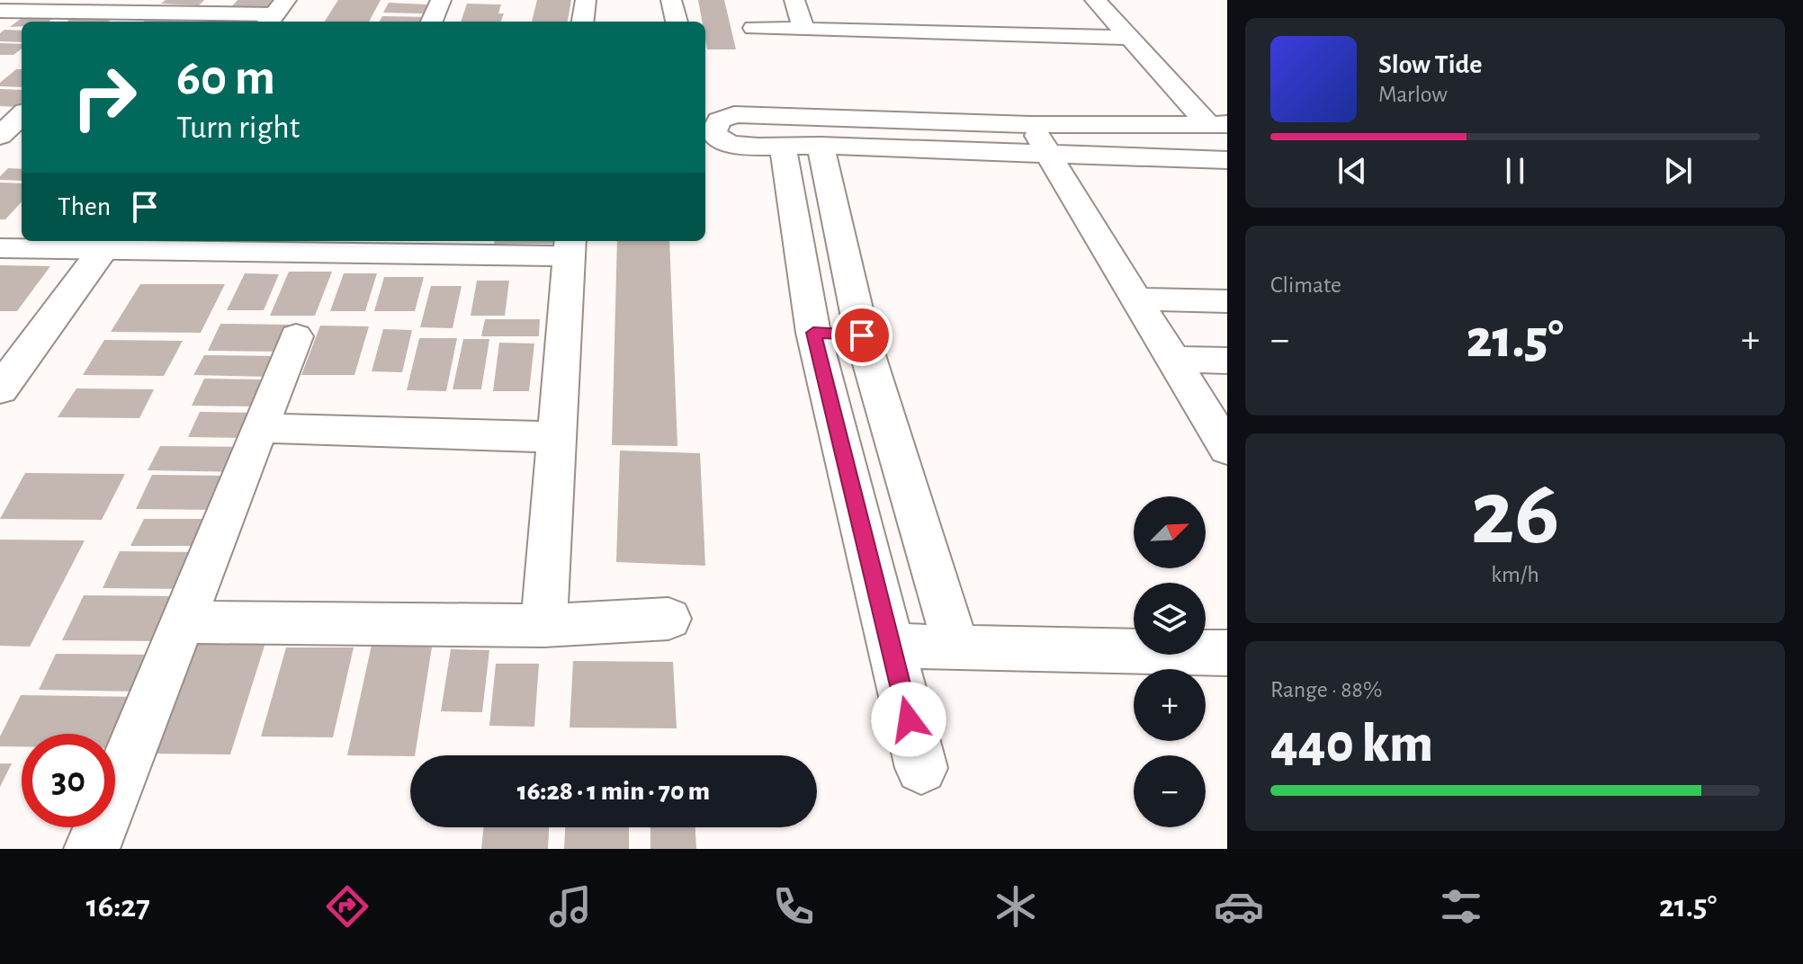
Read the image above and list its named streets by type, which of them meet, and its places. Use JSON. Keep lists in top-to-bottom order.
{
  "north": "top right",
  "page": {
    "turn": ["60 m", "Turn right"],
    "song": ["Slow Tide", "Marlow"],
    "then": "Then",
    "tile": [
      "Climate",
      ["26", "km/h"],
      ["Range · 88%", "440 km"]
    ],
    "heat": ["−", "21.5°", "+"],
    "map_buttons": ["+", "−"],
    "limit": "30",
    "trip": "16:28 · 1 min · 70 m",
    "tabs": ["16:27", "21.5°"]
  }
}
